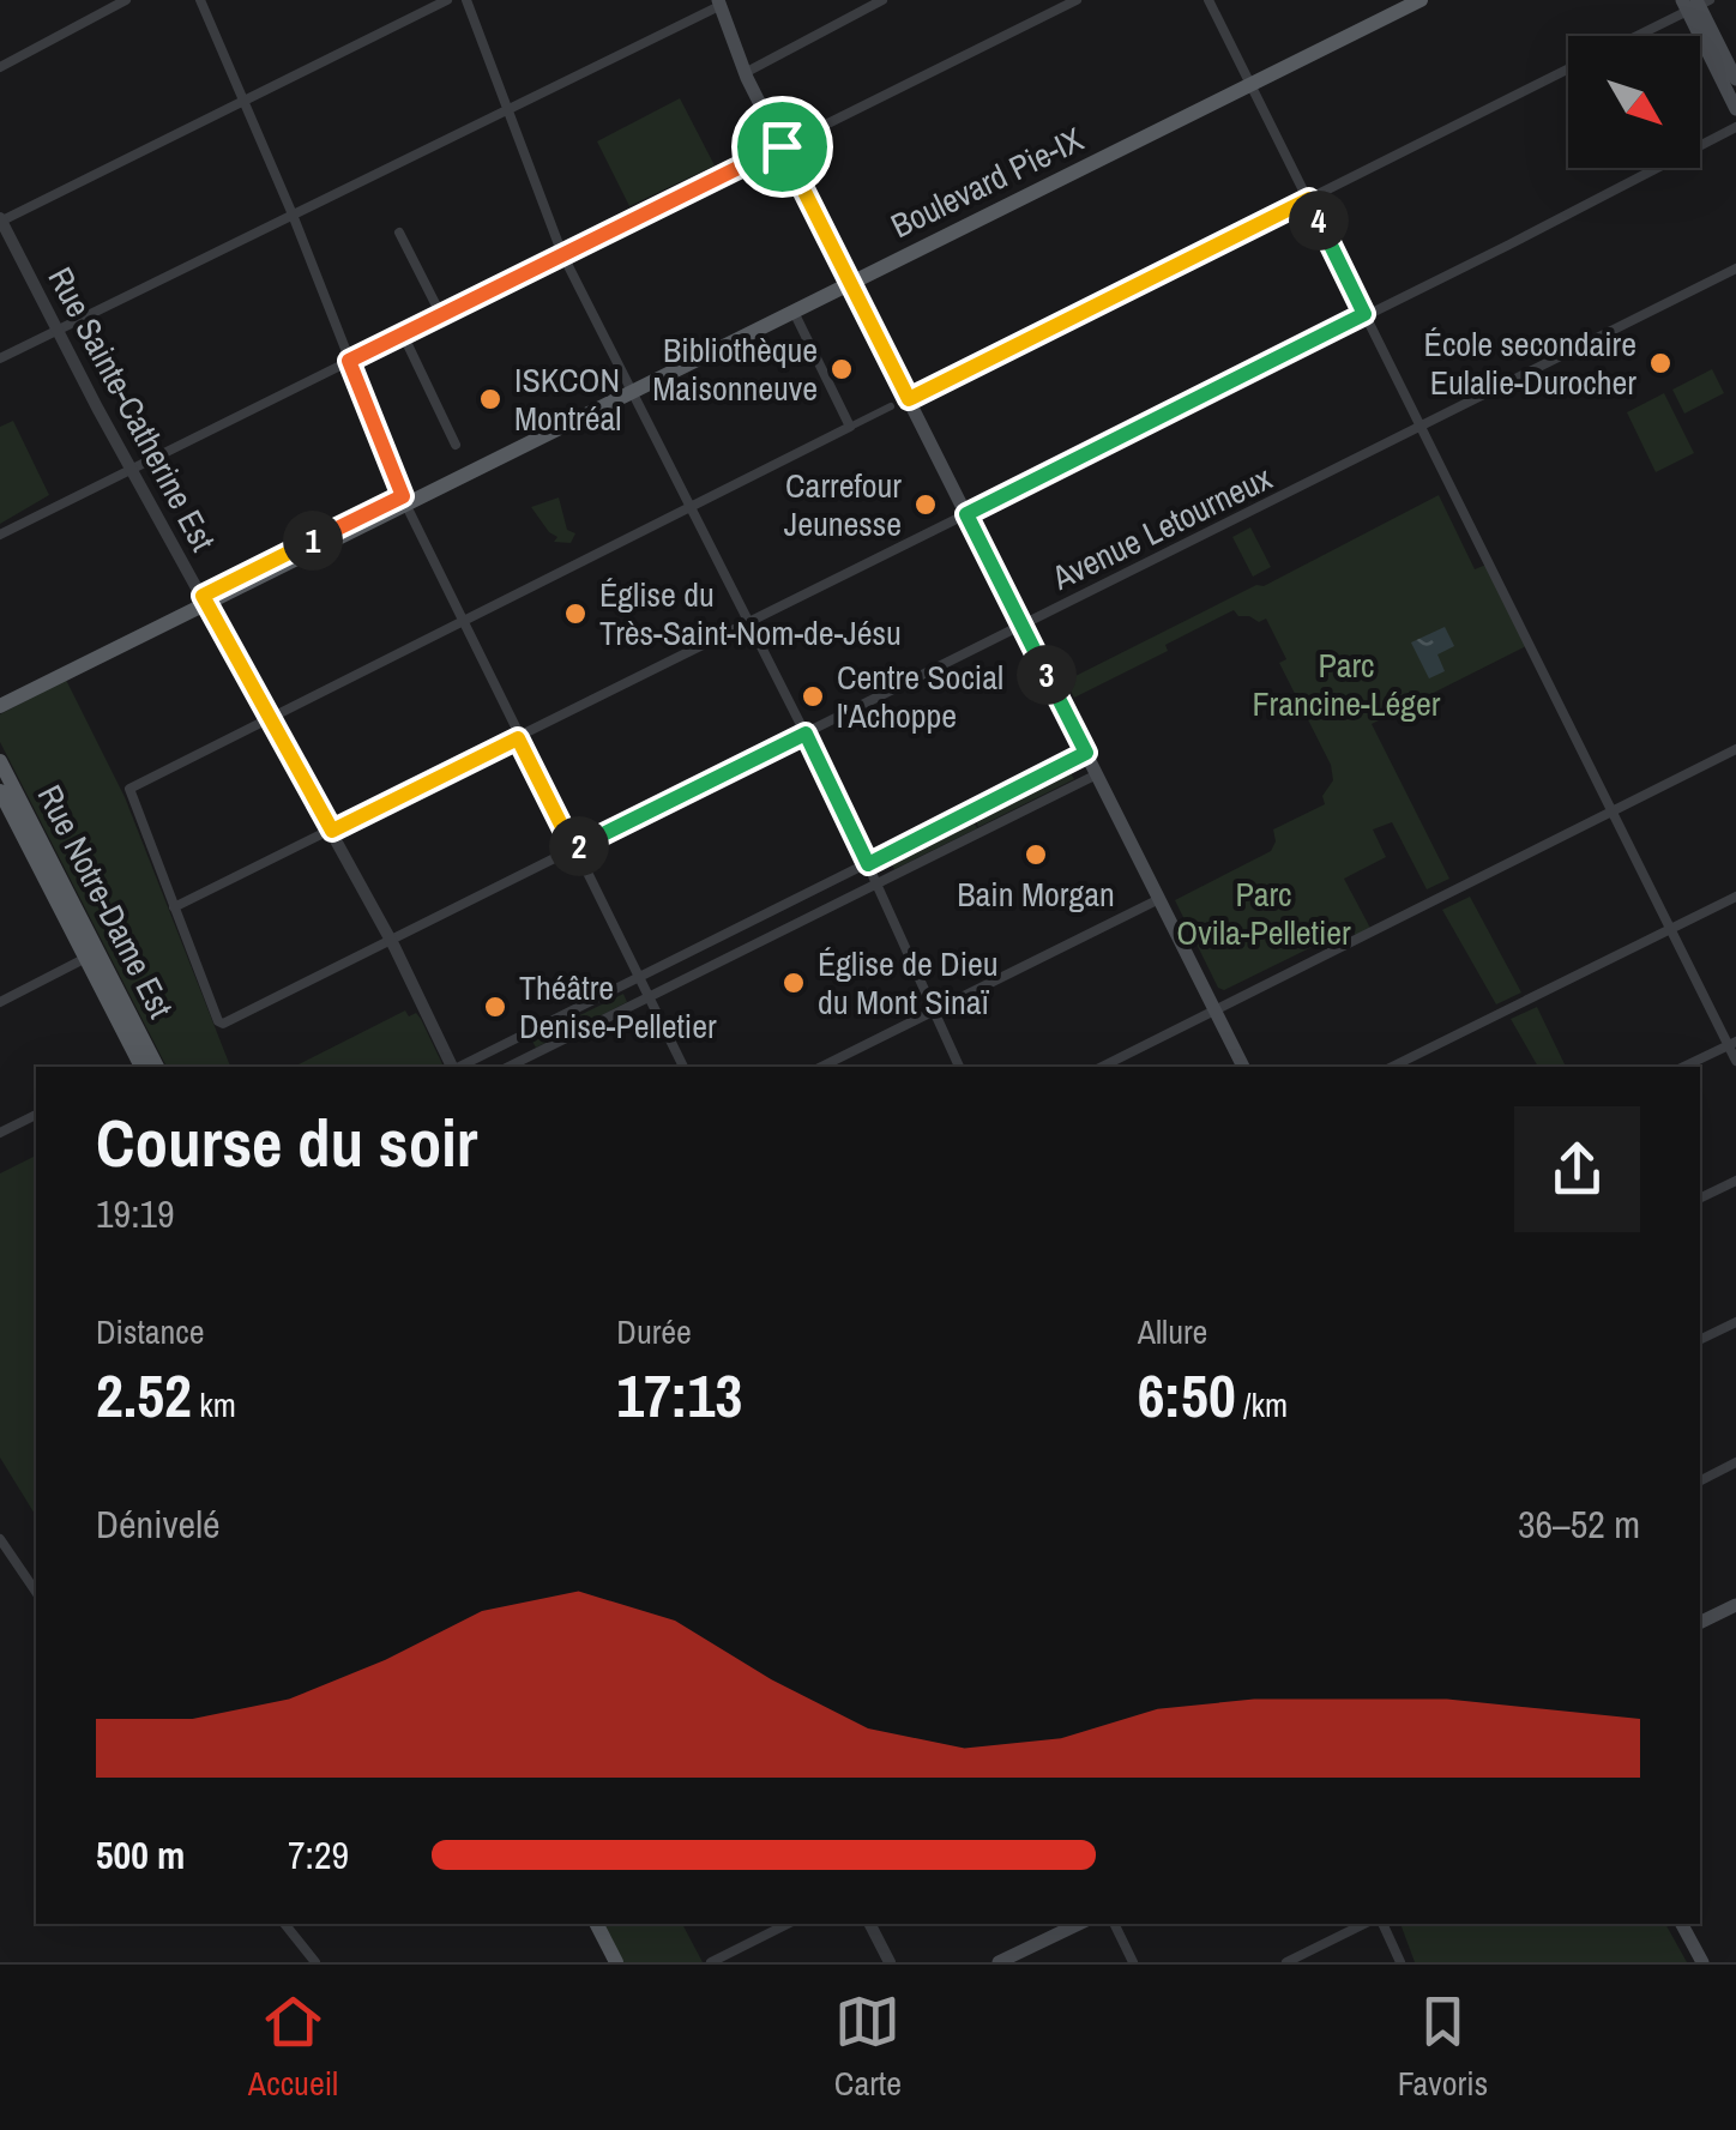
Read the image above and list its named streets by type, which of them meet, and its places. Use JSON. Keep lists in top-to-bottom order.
{
  "streets": {
    "main road": ["Boulevard Pie-IX", "Rue Notre-Dame Est"],
    "street": ["Rue Sainte-Catherine Est", "Avenue Letourneux"]
  },
  "crossings": [
    ["Boulevard Pie-IX", "Rue Sainte-Catherine Est"],
    ["Rue Sainte-Catherine Est", "Avenue Letourneux"]
  ],
  "parks": ["Parc Francine-Léger", "Parc Ovila-Pelletier"],
  "places": [
    "École secondaire Eulalie-Durocher",
    "Bibliothèque Maisonneuve",
    "ISKCON Montréal",
    "Carrefour Jeunesse",
    "Église du Très-Saint-Nom-de-Jésu",
    "Centre Social l'Achoppe",
    "Bain Morgan",
    "Église de Dieu du Mont Sinaï",
    "Théâtre Denise-Pelletier"
  ],
  "north": "bottom right",
  "page": {
    "pins": [
      "4",
      "1",
      "3",
      "2"
    ],
    "heading": ["Course du soir", "19:19"],
    "stats": [
      ["Distance", "2.52 km"],
      ["Durée", "17:13"],
      ["Allure", "6:50 /km"]
    ],
    "chart": ["Dénivelé", "36–52 m"],
    "list": [
      {
        "name": "500 m",
        "note": "7:29"
      }
    ],
    "tabs": ["Accueil", "Carte", "Favoris"]
  }
}
